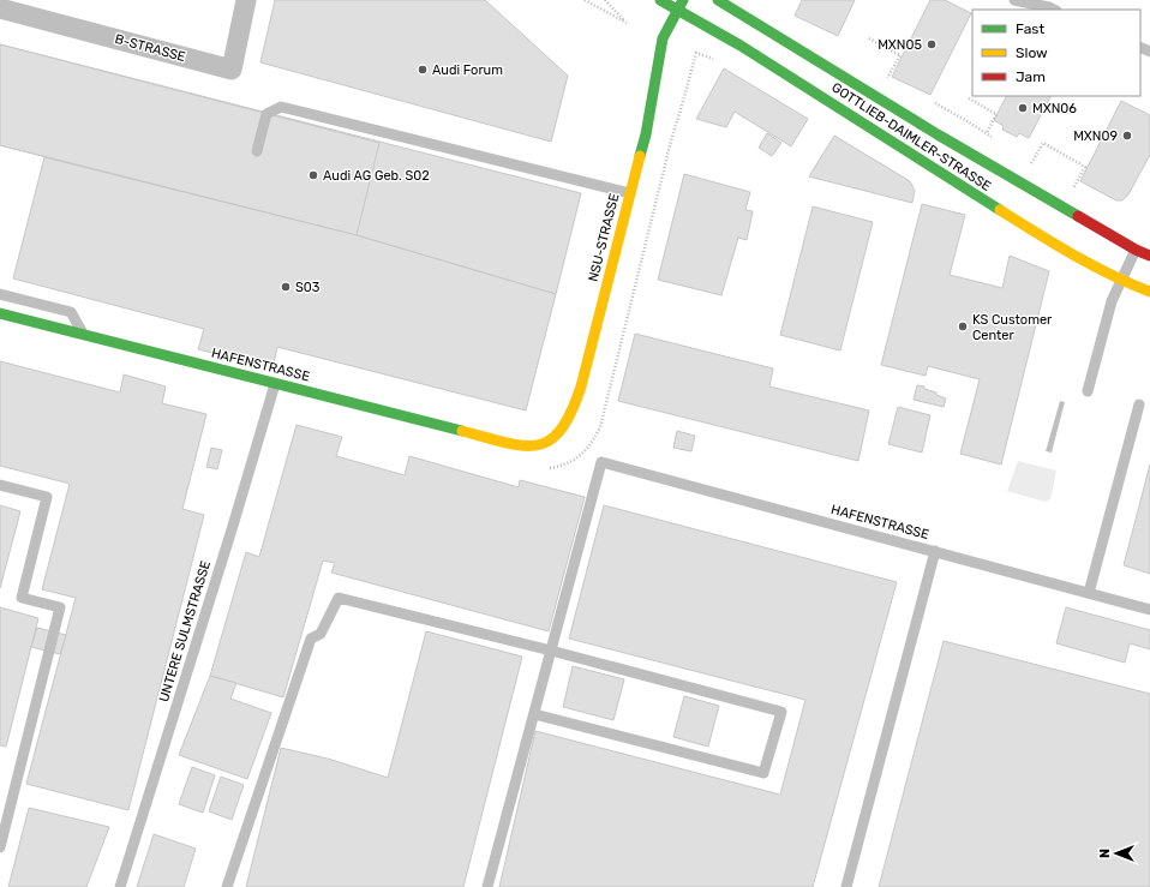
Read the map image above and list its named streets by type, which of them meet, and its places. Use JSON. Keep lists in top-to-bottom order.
{
  "streets": {
    "main road": ["GOTTLIEB-DAIMLER-STRASSE", "NSU-STRASSE", "HAFENSTRASSE"],
    "street": ["B-STRASSE"],
    "lane": ["UNTERE SULMSTRASSE"]
  },
  "crossings": [
    ["GOTTLIEB-DAIMLER-STRASSE", "NSU-STRASSE"],
    ["NSU-STRASSE", "HAFENSTRASSE"],
    ["HAFENSTRASSE", "UNTERE SULMSTRASSE"]
  ],
  "places": [
    "MXN05",
    "Audi Forum",
    "MXN06",
    "MXN09",
    "Audi AG Geb. S02",
    "S03",
    "KS Customer Center"
  ],
  "legend": ["Fast", "Slow", "Jam"],
  "north": "left"
}
